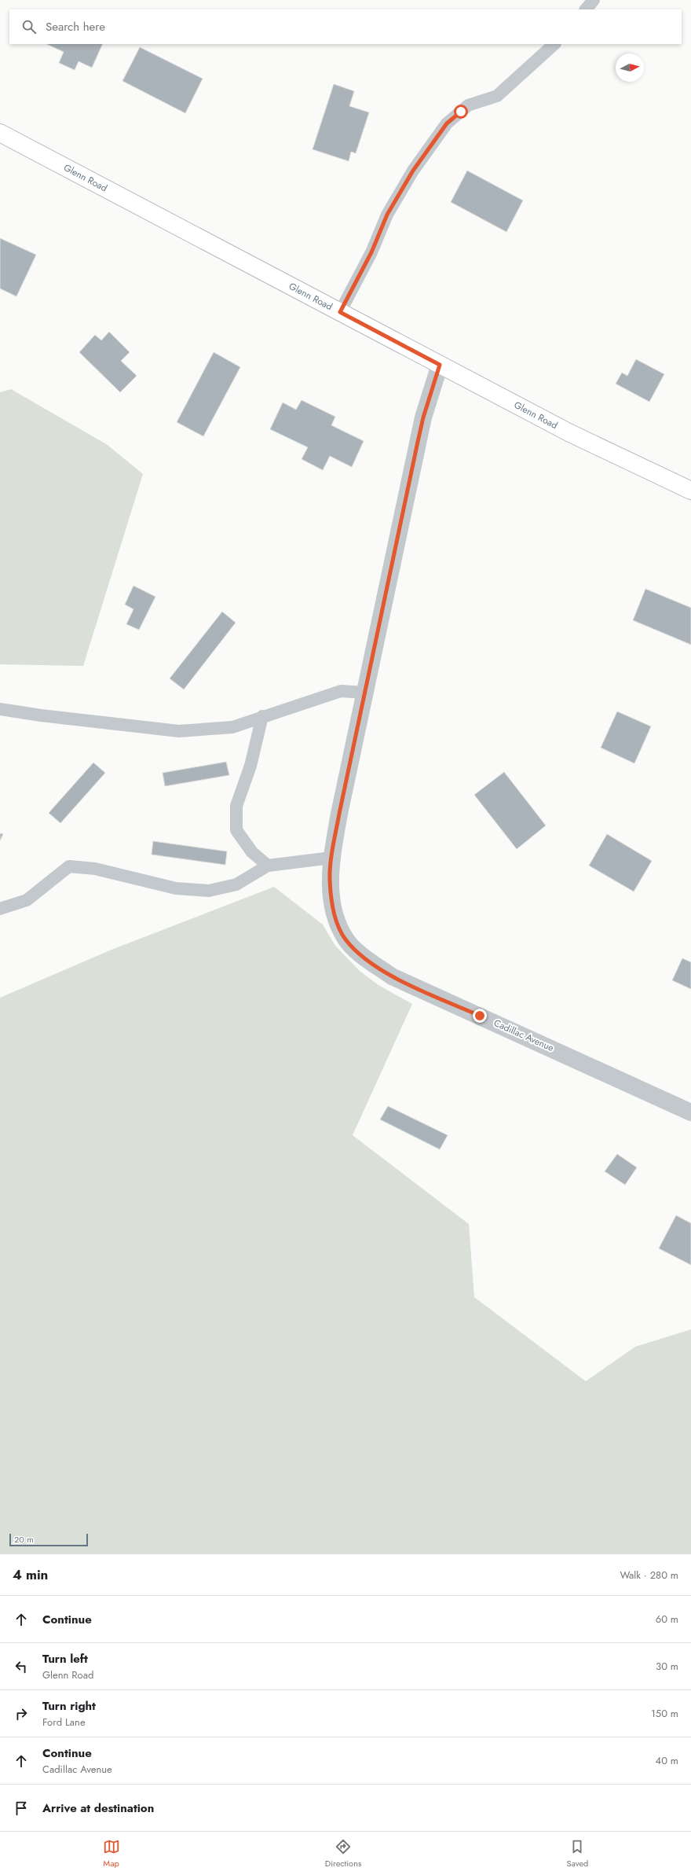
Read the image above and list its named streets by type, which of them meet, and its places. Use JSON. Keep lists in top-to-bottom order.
{
  "streets": {
    "street": ["Glenn Road", "Cadillac Avenue"]
  },
  "crossings": [
    ["Glenn Road", "Cadillac Avenue"]
  ],
  "scale_bar": "20 m",
  "north": "right",
  "page": {
    "search": "Search here",
    "scale": "20 m",
    "heading": ["4 min", "Walk · 280 m"],
    "list": [
      ["Continue", "60 m"],
      ["Turn left", "Glenn Road", "30 m"],
      ["Turn right", "Ford Lane", "150 m"],
      ["Continue", "Cadillac Avenue", "40 m"],
      "Arrive at destination"
    ],
    "nav": ["Map", "Directions", "Saved"]
  }
}
